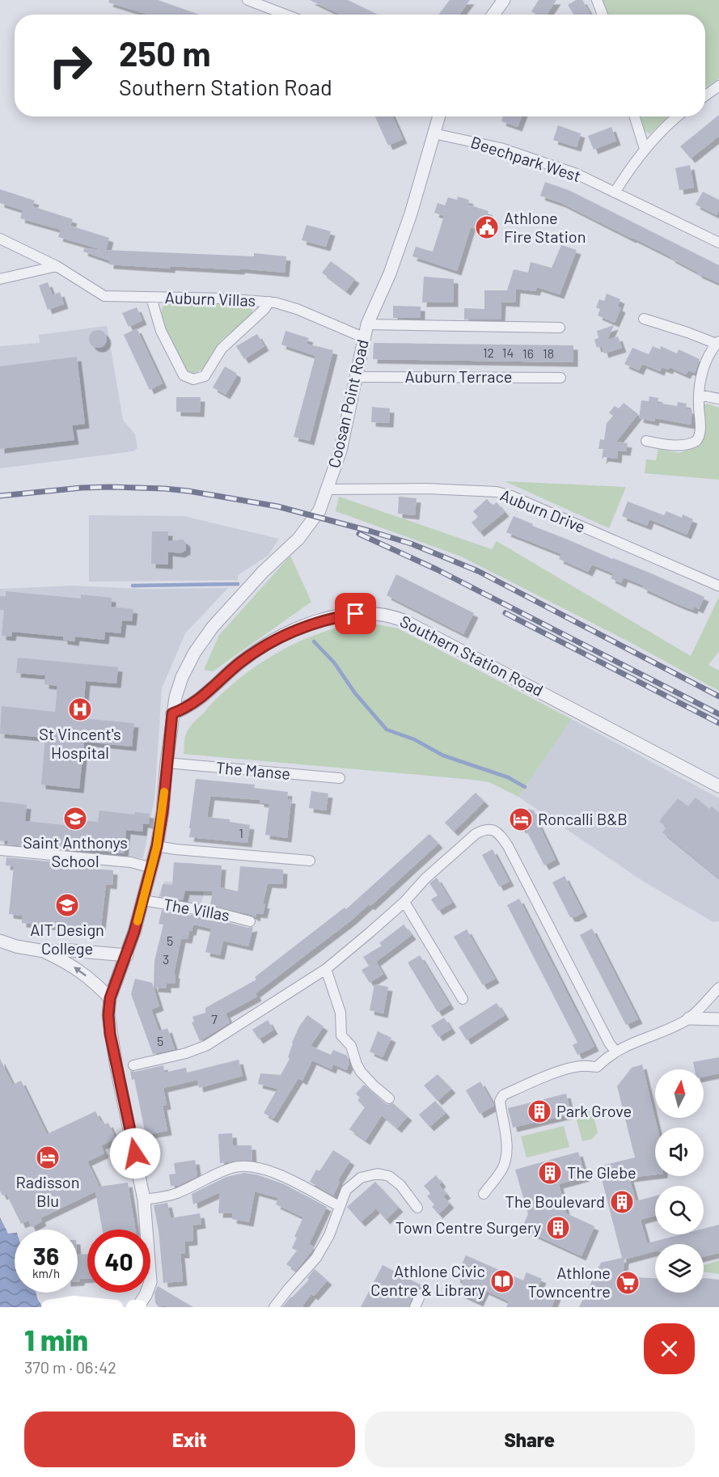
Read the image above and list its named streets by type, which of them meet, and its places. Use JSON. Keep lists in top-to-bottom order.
{
  "streets": {
    "street": [
      "Beechpark West",
      "Auburn Villas",
      "Auburn Terrace",
      "Coosan Point Road",
      "Auburn Drive",
      "Southern Station Road",
      "The Manse",
      "The Villas"
    ]
  },
  "crossings": [
    ["Beechpark West", "Coosan Point Road"],
    ["Auburn Villas", "Coosan Point Road"],
    ["Auburn Terrace", "Coosan Point Road"],
    ["Coosan Point Road", "Auburn Drive"],
    ["Coosan Point Road", "Southern Station Road"],
    ["Coosan Point Road", "The Manse"],
    ["Coosan Point Road", "The Villas"]
  ],
  "places": {
    "public building": ["Athlone Fire Station"],
    "hospital": ["St Vincent's Hospital"],
    "school or university": ["Saint Anthonys School", "AIT Design College"],
    "hotel": ["Roncalli B&B", "Radisson Blu"],
    "building": [
      "Park Grove",
      "The Glebe",
      "The Boulevard",
      "Town Centre Surgery"
    ],
    "library": ["Athlone Civic Centre & Library"],
    "supermarket": ["Athlone Towncentre"]
  },
  "house_numbers": [
    "12",
    "14",
    "16",
    "18",
    "1",
    "5",
    "3",
    "7",
    "5"
  ],
  "north": "top",
  "page": {
    "turn": ["250 m", "Southern Station Road"],
    "speed": "36 km/h",
    "limit": "40",
    "heading": ["1 min", "370 m · 06:42"],
    "buttons": ["Exit", "Share"]
  }
}
